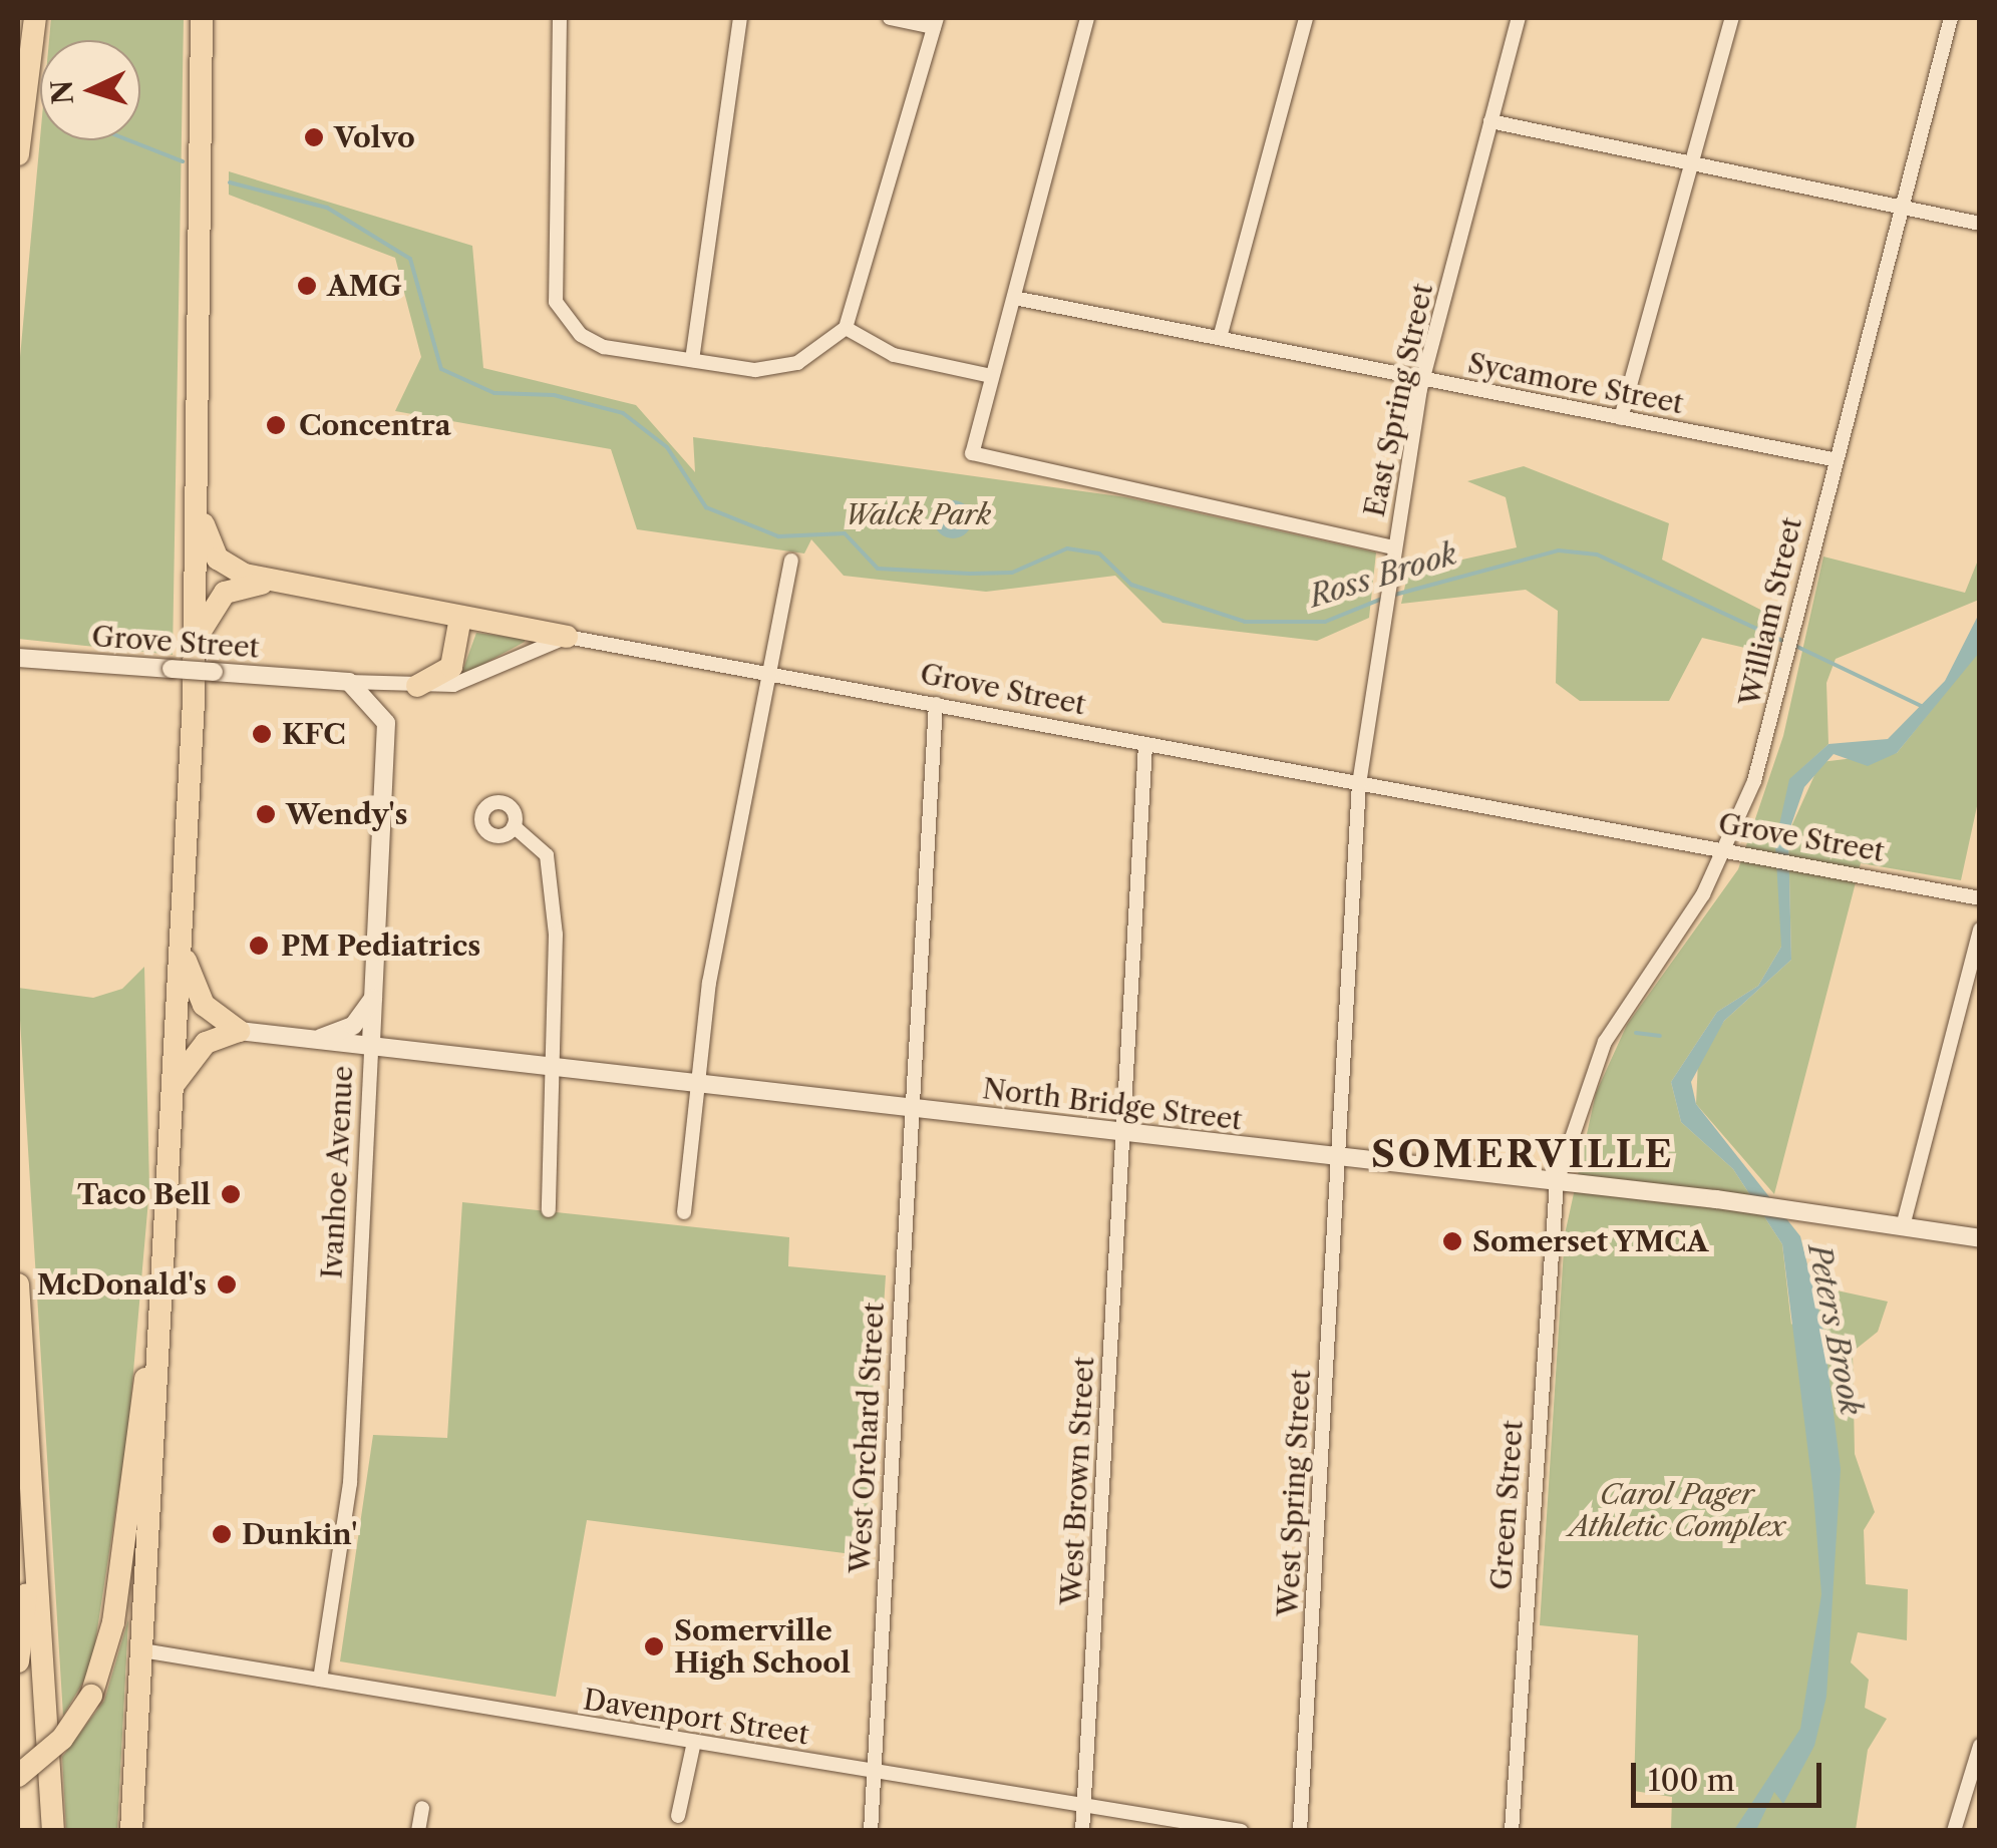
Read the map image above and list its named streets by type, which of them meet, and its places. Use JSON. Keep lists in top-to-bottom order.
{
  "streets": {
    "street": [
      "Sycamore Street",
      "East Spring Street",
      "William Street",
      "Grove Street",
      "North Bridge Street",
      "Ivanhoe Avenue",
      "West Orchard Street",
      "West Brown Street",
      "West Spring Street",
      "Green Street",
      "Davenport Street"
    ]
  },
  "crossings": [
    ["Sycamore Street", "East Spring Street"],
    ["Sycamore Street", "William Street"],
    ["East Spring Street", "Grove Street"],
    ["East Spring Street", "North Bridge Street"],
    ["East Spring Street", "West Spring Street"],
    ["William Street", "Grove Street"],
    ["William Street", "North Bridge Street"],
    ["William Street", "Green Street"],
    ["Grove Street", "Ivanhoe Avenue"],
    ["Grove Street", "West Orchard Street"],
    ["Grove Street", "West Brown Street"],
    ["North Bridge Street", "Ivanhoe Avenue"],
    ["North Bridge Street", "West Orchard Street"],
    ["North Bridge Street", "West Brown Street"],
    ["North Bridge Street", "West Spring Street"],
    ["North Bridge Street", "Green Street"],
    ["Ivanhoe Avenue", "Davenport Street"],
    ["West Orchard Street", "Davenport Street"],
    ["West Brown Street", "Davenport Street"]
  ],
  "districts": ["SOMERVILLE"],
  "water": ["Ross Brook", "Peters Brook"],
  "parks": ["Walck Park", "Carol Pager Athletic Complex"],
  "places": [
    "Volvo",
    "AMG",
    "Concentra",
    "KFC",
    "Wendy's",
    "PM Pediatrics",
    "Taco Bell",
    "Somerset YMCA",
    "McDonald's",
    "Dunkin'",
    "Somerville High School"
  ],
  "scale_bar": "100 m",
  "north": "left"
}
